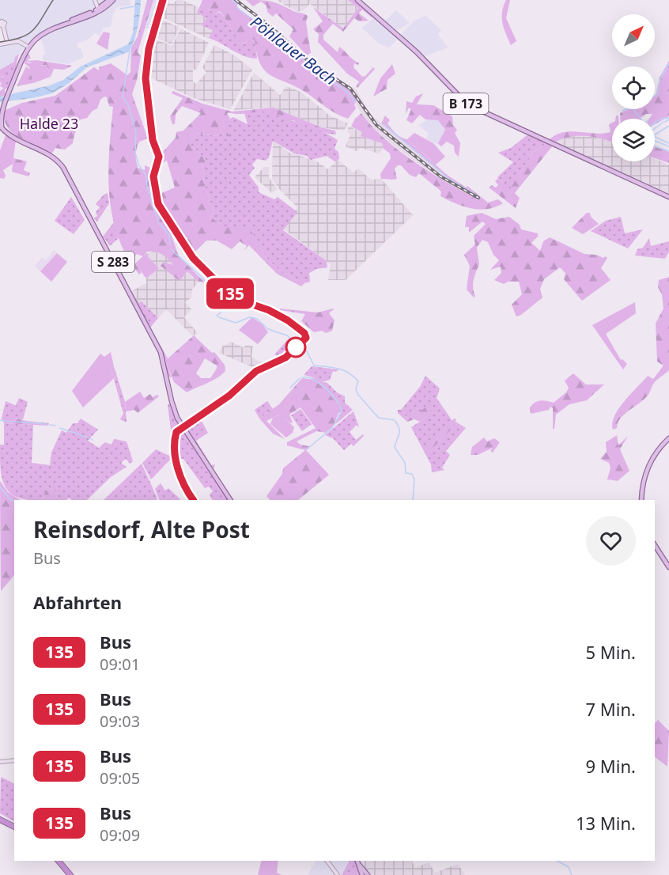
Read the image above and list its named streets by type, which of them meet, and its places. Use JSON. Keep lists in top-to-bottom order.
{
  "streets": {
    "main road": ["B 173", "S 283"]
  },
  "water": ["Pöhlauer Bach"],
  "parks": ["Halde 23"],
  "lines": ["bus line 135"],
  "north": "top right",
  "page": {
    "on_map": "135",
    "heading": [
      ["Reinsdorf, Alte Post", "Bus"],
      "Abfahrten"
    ],
    "list": [
      {
        "mark": "135",
        "name": "Bus",
        "note": "09:01",
        "value": "5 Min."
      },
      {
        "mark": "135",
        "name": "Bus",
        "note": "09:03",
        "value": "7 Min."
      },
      {
        "mark": "135",
        "name": "Bus",
        "note": "09:05",
        "value": "9 Min."
      },
      {
        "mark": "135",
        "name": "Bus",
        "note": "09:09",
        "value": "13 Min."
      }
    ]
  }
}
